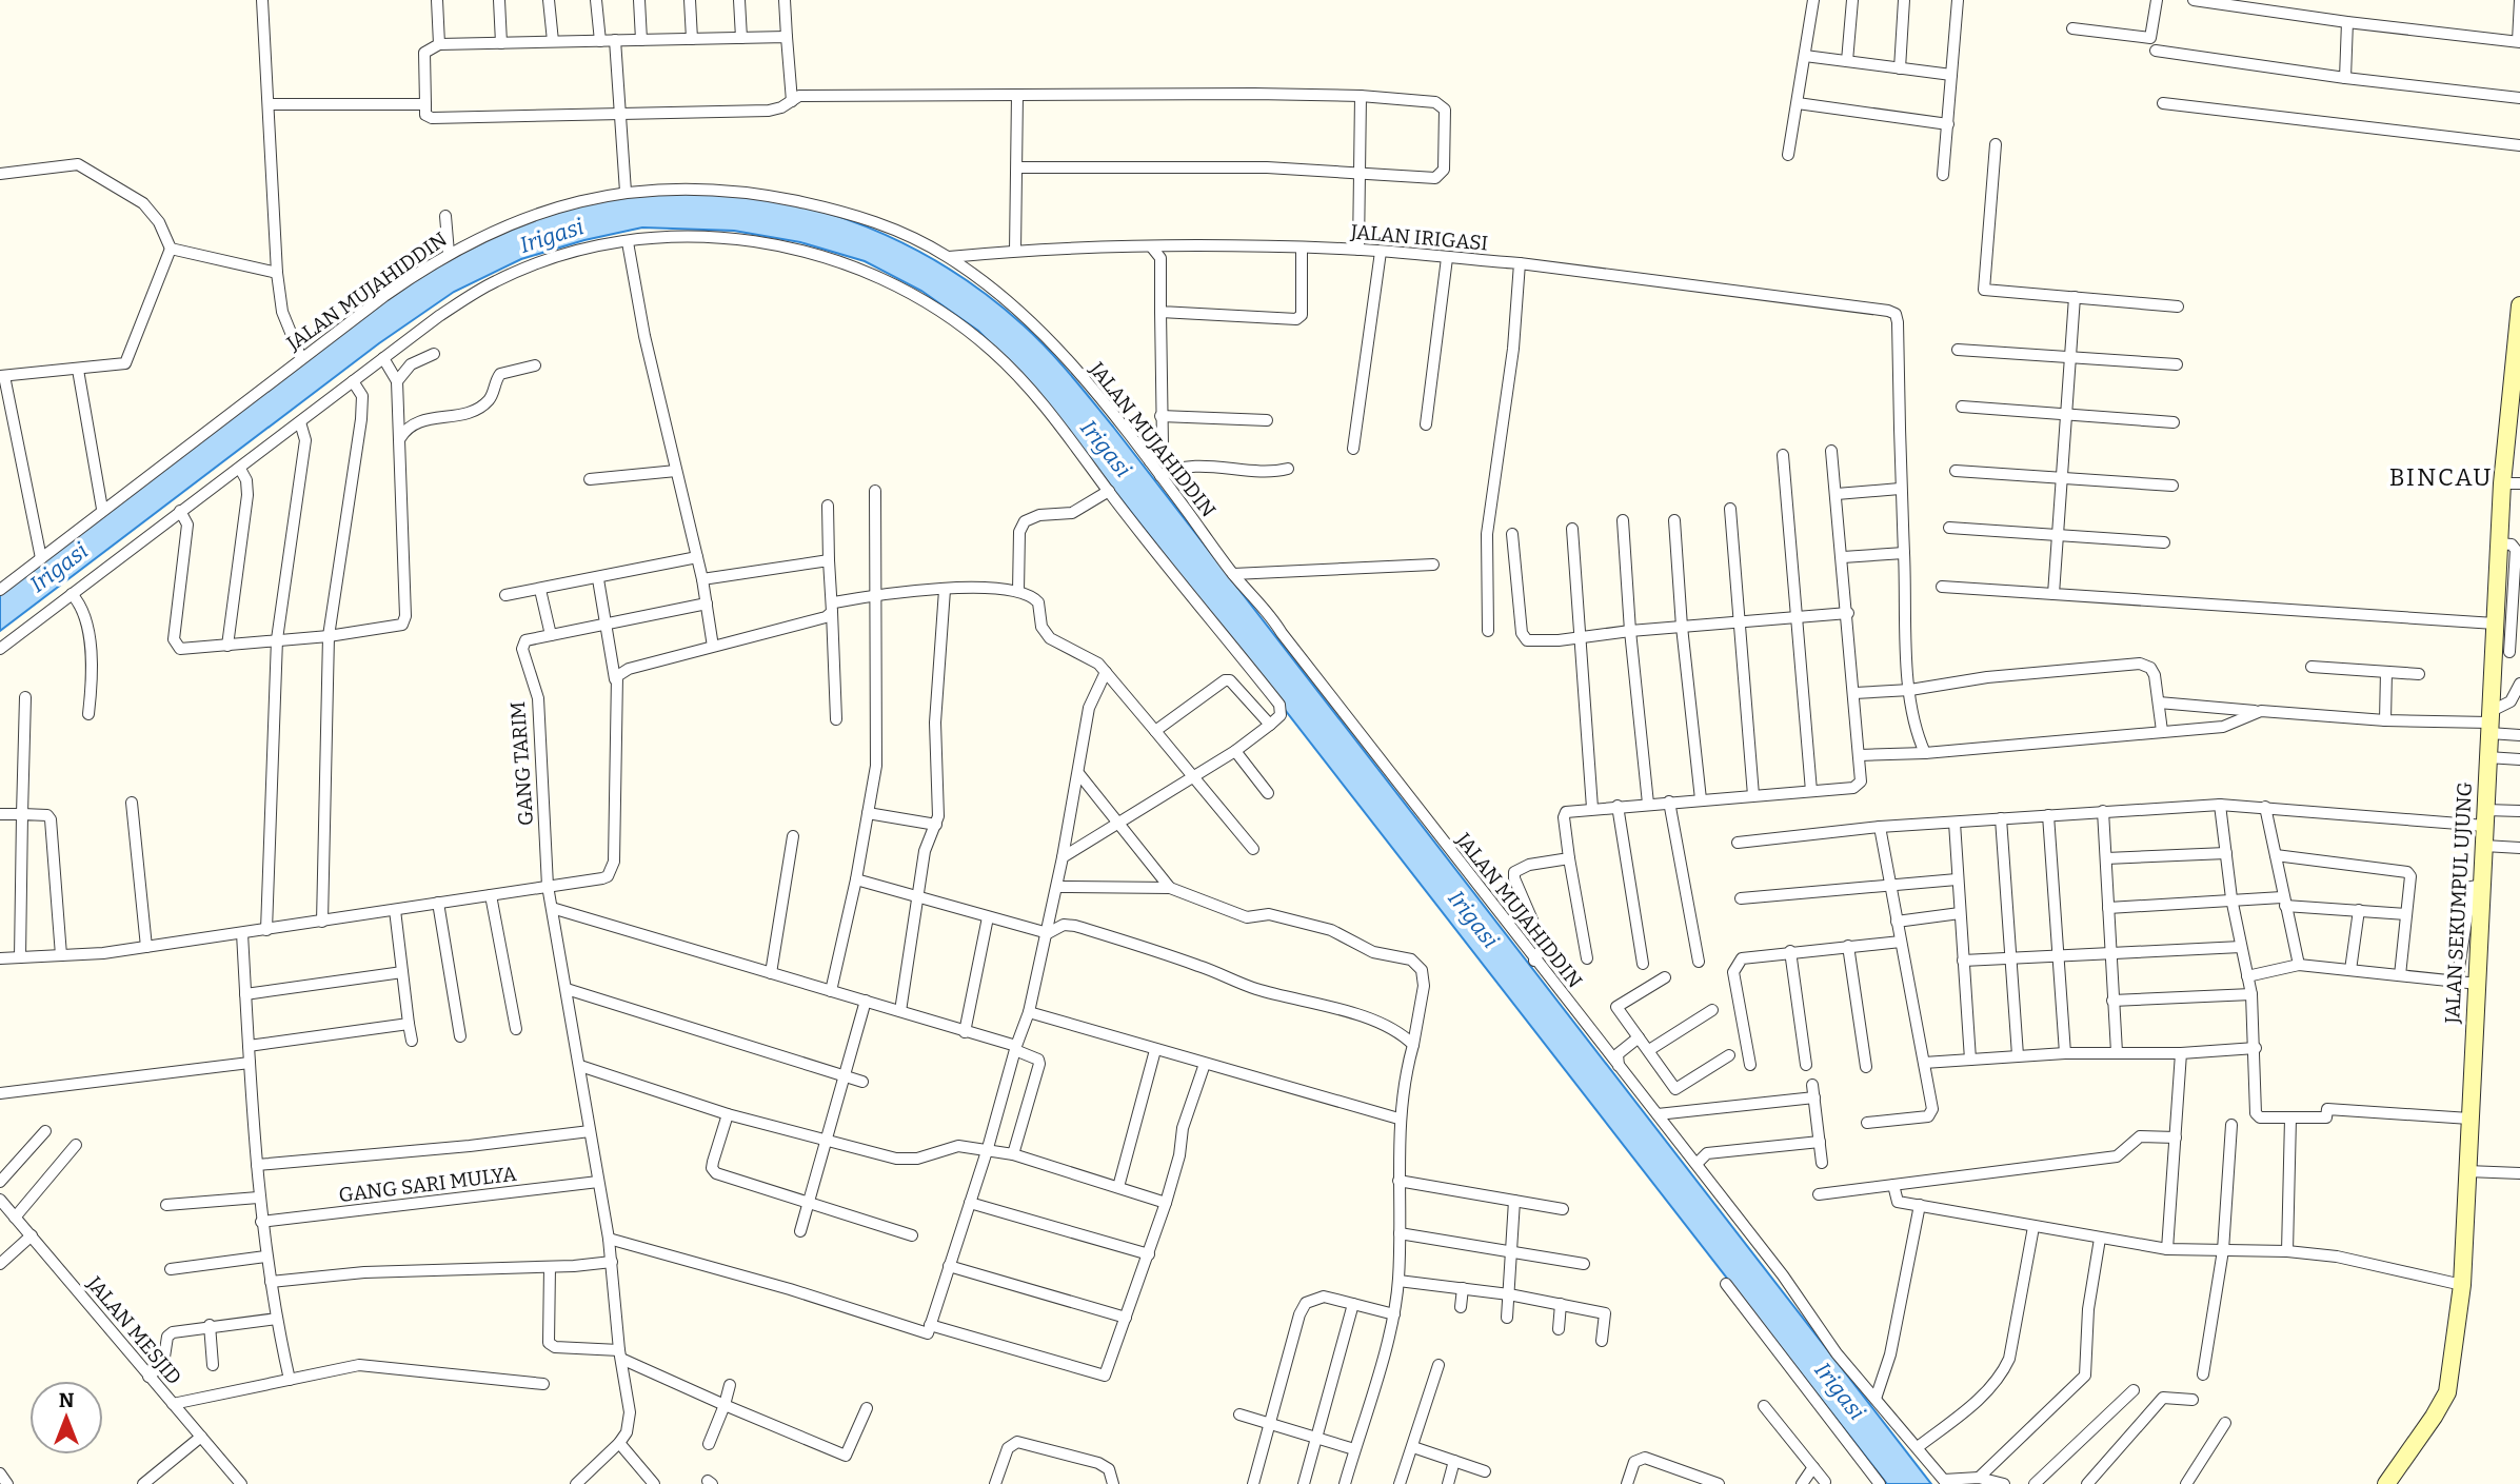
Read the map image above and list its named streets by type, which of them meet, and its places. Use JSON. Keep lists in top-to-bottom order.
{
  "streets": {
    "main road": ["JALAN SEKUMPUL UJUNG"],
    "street": [
      "JALAN IRIGASI",
      "JALAN MUJAHIDDIN",
      "GANG TARIM",
      "GANG SARI MULYA",
      "JALAN MESJID"
    ]
  },
  "crossings": [
    ["JALAN IRIGASI", "JALAN MUJAHIDDIN"],
    ["GANG TARIM", "GANG SARI MULYA"]
  ],
  "districts": ["BINCAU"],
  "water": ["Irigasi"],
  "north": "top"
}
